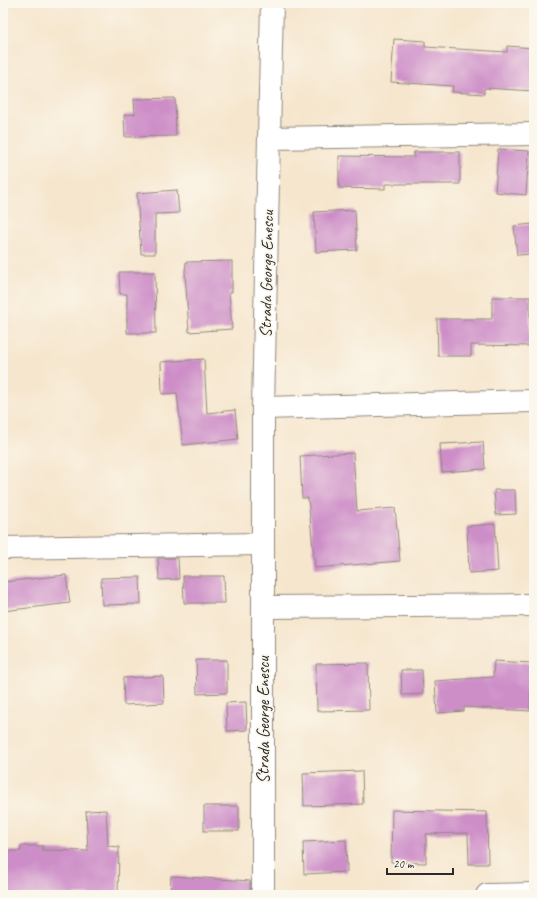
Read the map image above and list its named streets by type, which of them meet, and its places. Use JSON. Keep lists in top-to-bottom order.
{
  "streets": {
    "street": ["Strada George Enescu"]
  },
  "scale_bar": "20 m"
}
